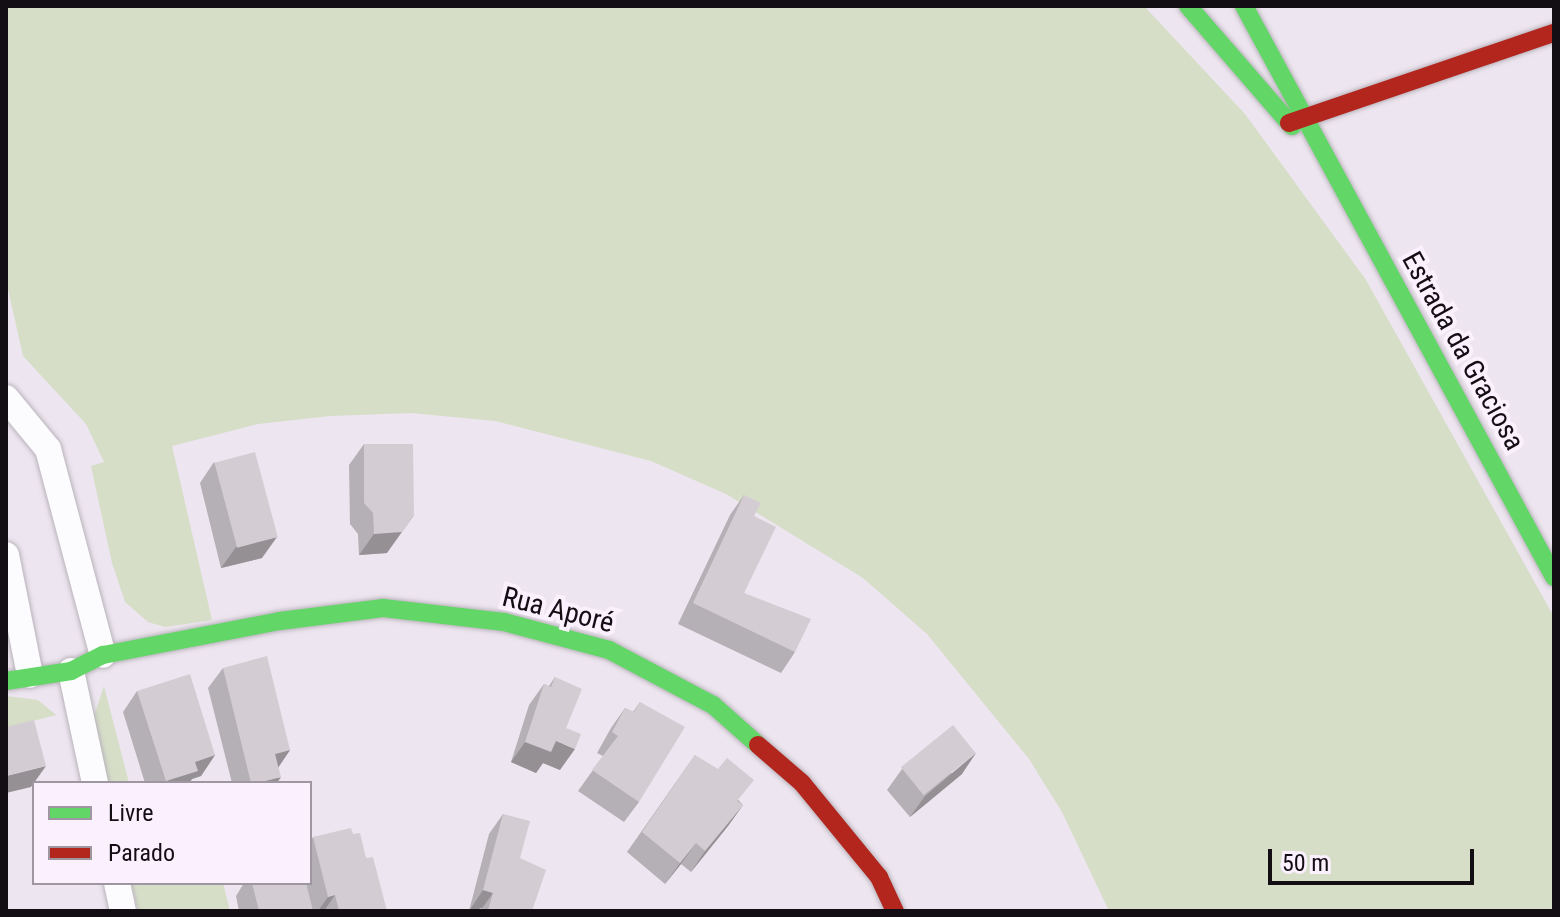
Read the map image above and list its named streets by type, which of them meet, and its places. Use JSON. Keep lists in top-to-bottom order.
{
  "streets": {
    "street": ["Estrada da Graciosa", "Rua Aporé"]
  },
  "legend": ["Livre", "Parado"],
  "scale_bar": "50 m"
}
